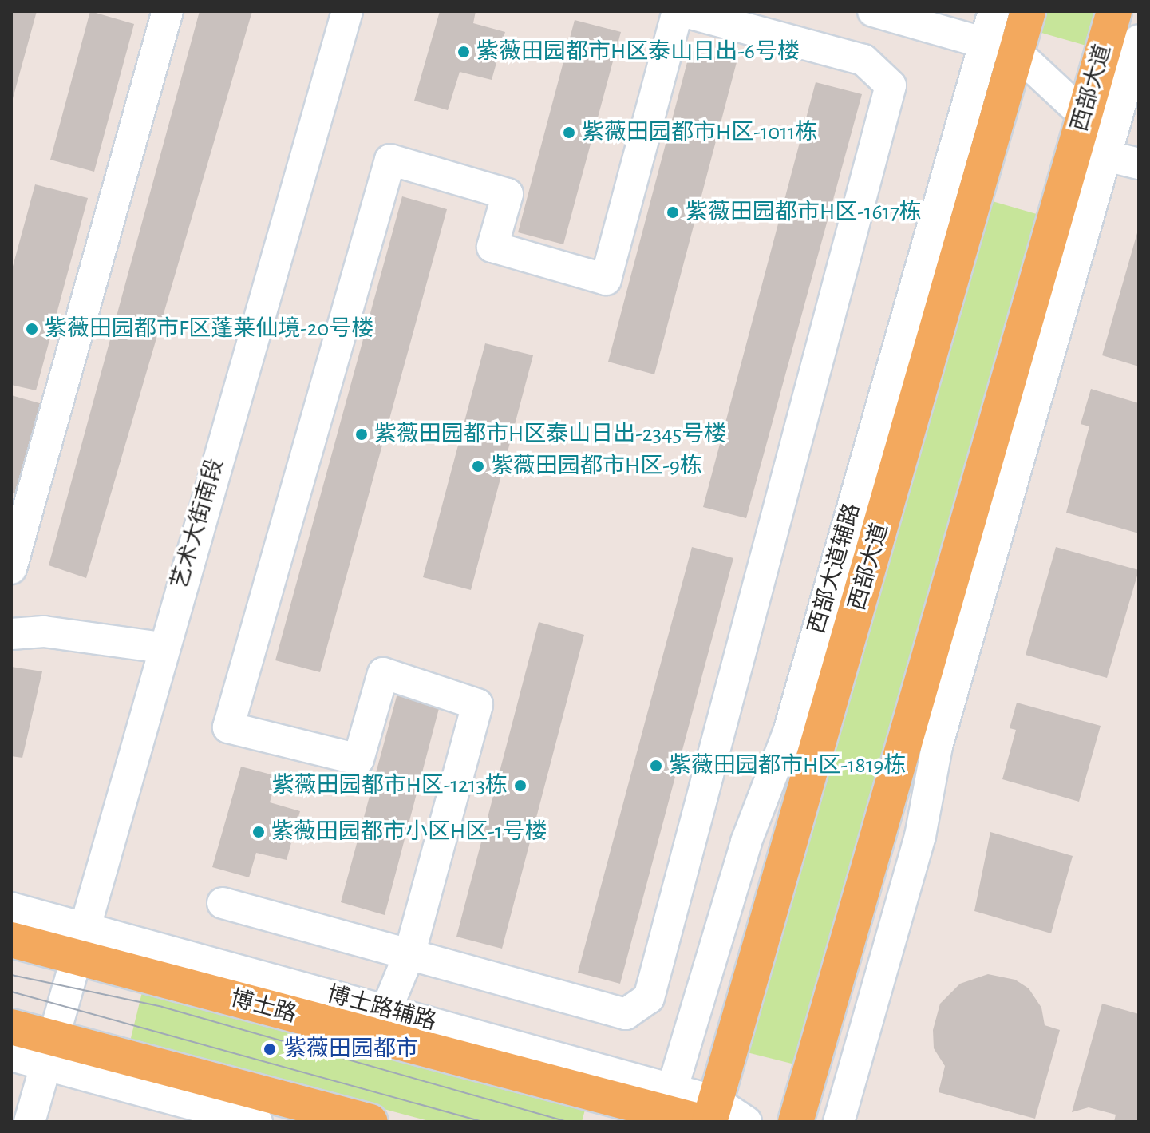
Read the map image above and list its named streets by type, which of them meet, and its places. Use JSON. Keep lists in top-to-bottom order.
{
  "streets": {
    "main road": ["西部大道", "博士路"],
    "street": ["艺术大街南段", "西部大道辅路", "博士路辅路"]
  },
  "crossings": [
    ["西部大道", "西部大道辅路"],
    ["西部大道", "博士路"],
    ["艺术大街南段", "博士路"],
    ["艺术大街南段", "博士路辅路"],
    ["西部大道辅路", "博士路"],
    ["西部大道辅路", "博士路辅路"],
    ["博士路", "博士路辅路"]
  ],
  "places": [
    "紫薇田园都市H区泰山日出-6号楼",
    "紫薇田园都市H区-1011栋",
    "紫薇田园都市H区-1617栋",
    "紫薇田园都市F区蓬莱仙境-20号楼",
    "紫薇田园都市H区泰山日出-2345号楼",
    "紫薇田园都市H区-9栋",
    "紫薇田园都市H区-1819栋",
    "紫薇田园都市H区-1213栋",
    "紫薇田园都市小区H区-1号楼",
    "紫薇田园都市"
  ]
}
